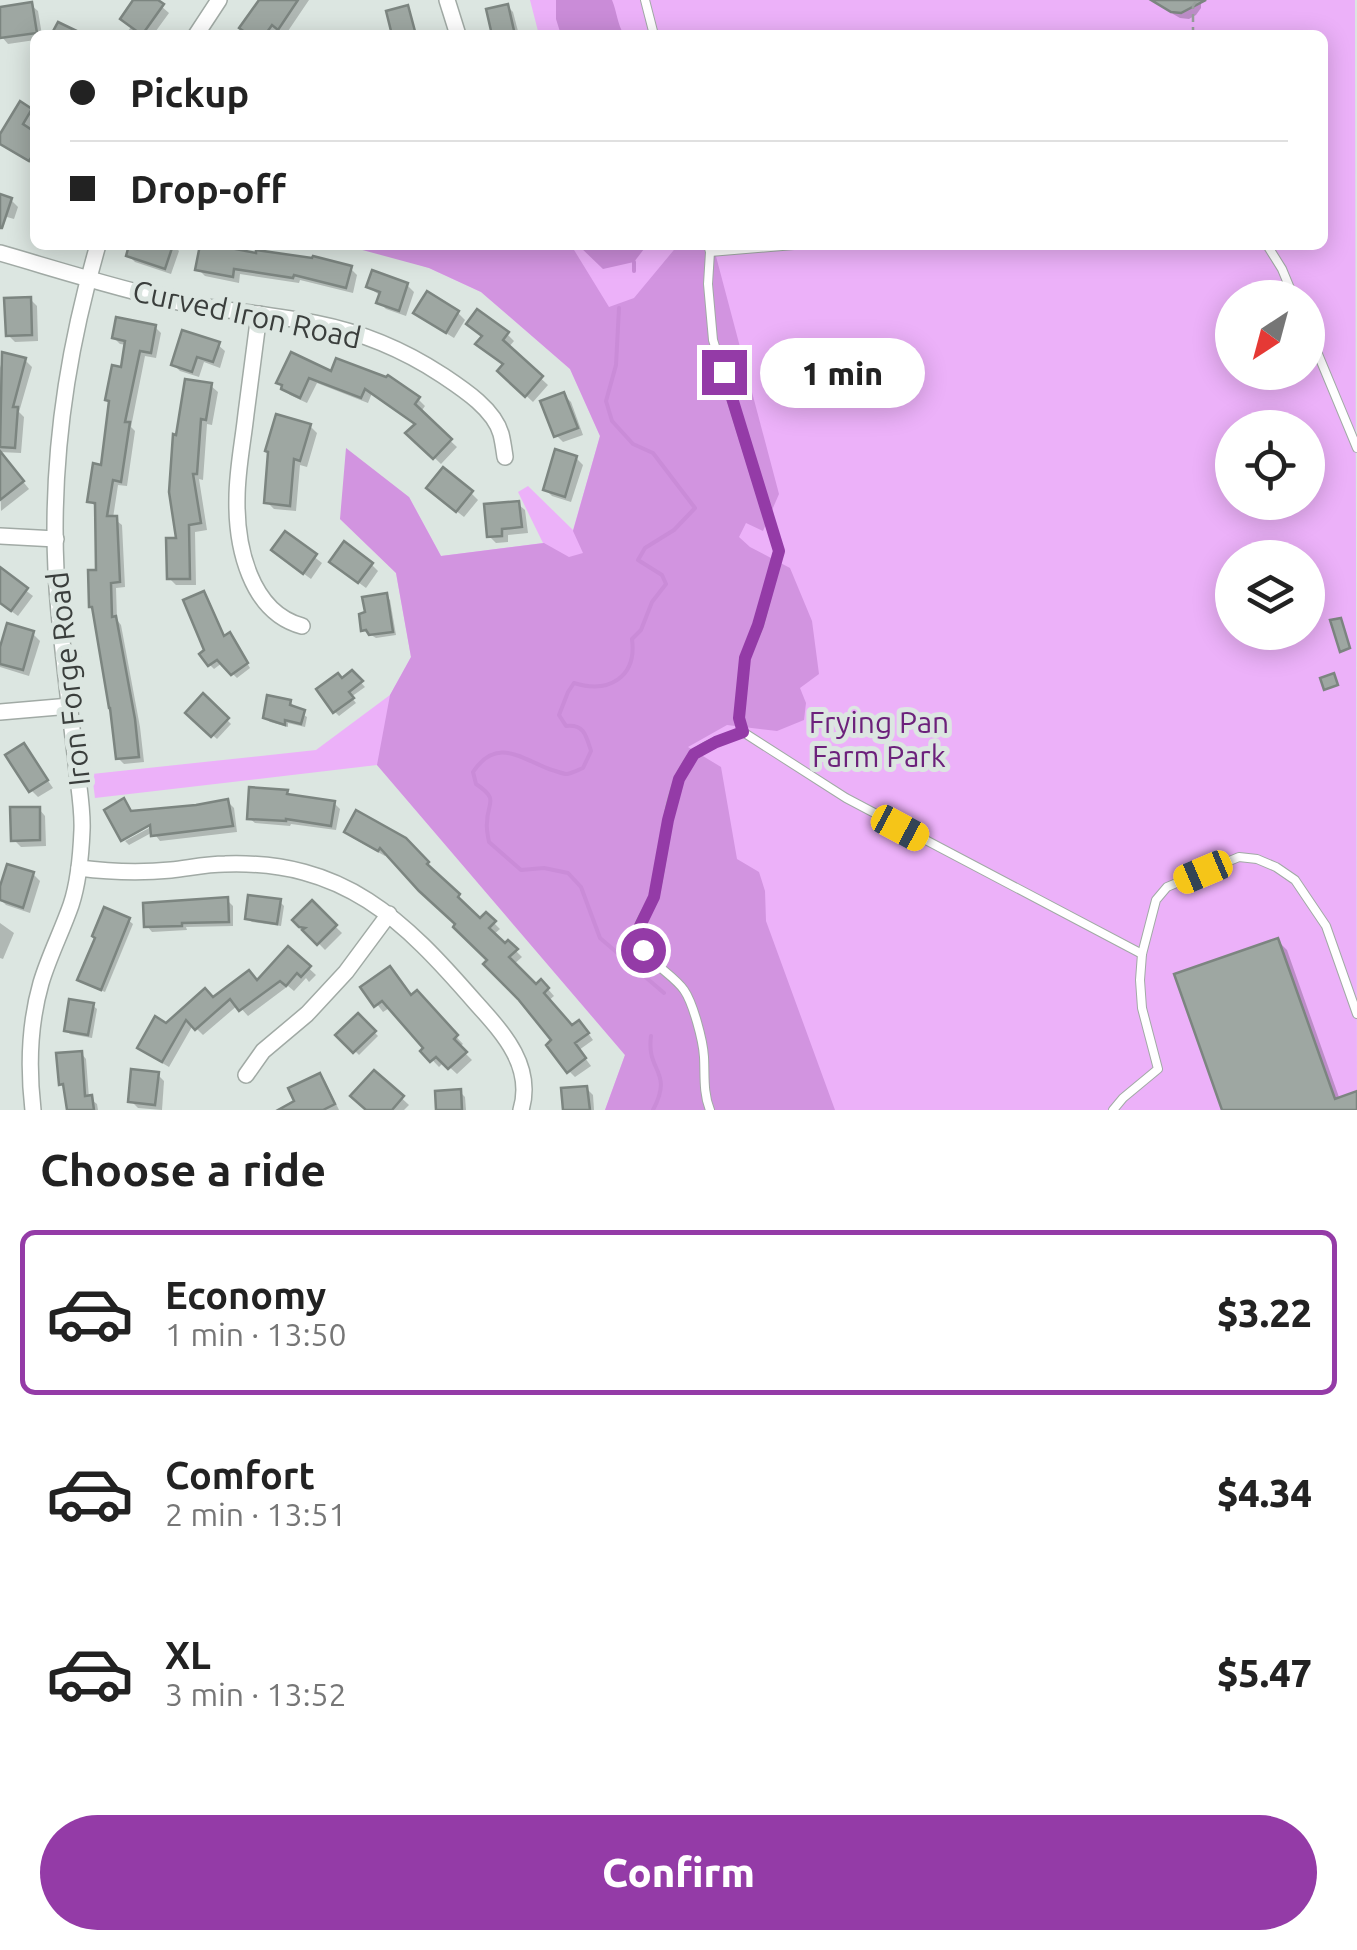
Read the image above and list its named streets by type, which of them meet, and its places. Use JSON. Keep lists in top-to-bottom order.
{
  "streets": {
    "street": ["Curved Iron Road", "Iron Forge Road"]
  },
  "crossings": [
    ["Curved Iron Road", "Iron Forge Road"]
  ],
  "parks": ["Frying Pan Farm Park"],
  "north": "bottom left",
  "page": {
    "banner": ["Pickup", "Drop-off"],
    "bubble": "1 min",
    "heading": "Choose a ride",
    "list": [
      {
        "name": "Economy",
        "note": "1 min · 13:50",
        "value": "$3.22"
      },
      {
        "name": "Comfort",
        "note": "2 min · 13:51",
        "value": "$4.34"
      },
      {
        "name": "XL",
        "note": "3 min · 13:52",
        "value": "$5.47"
      }
    ],
    "buttons": "Confirm"
  }
}
